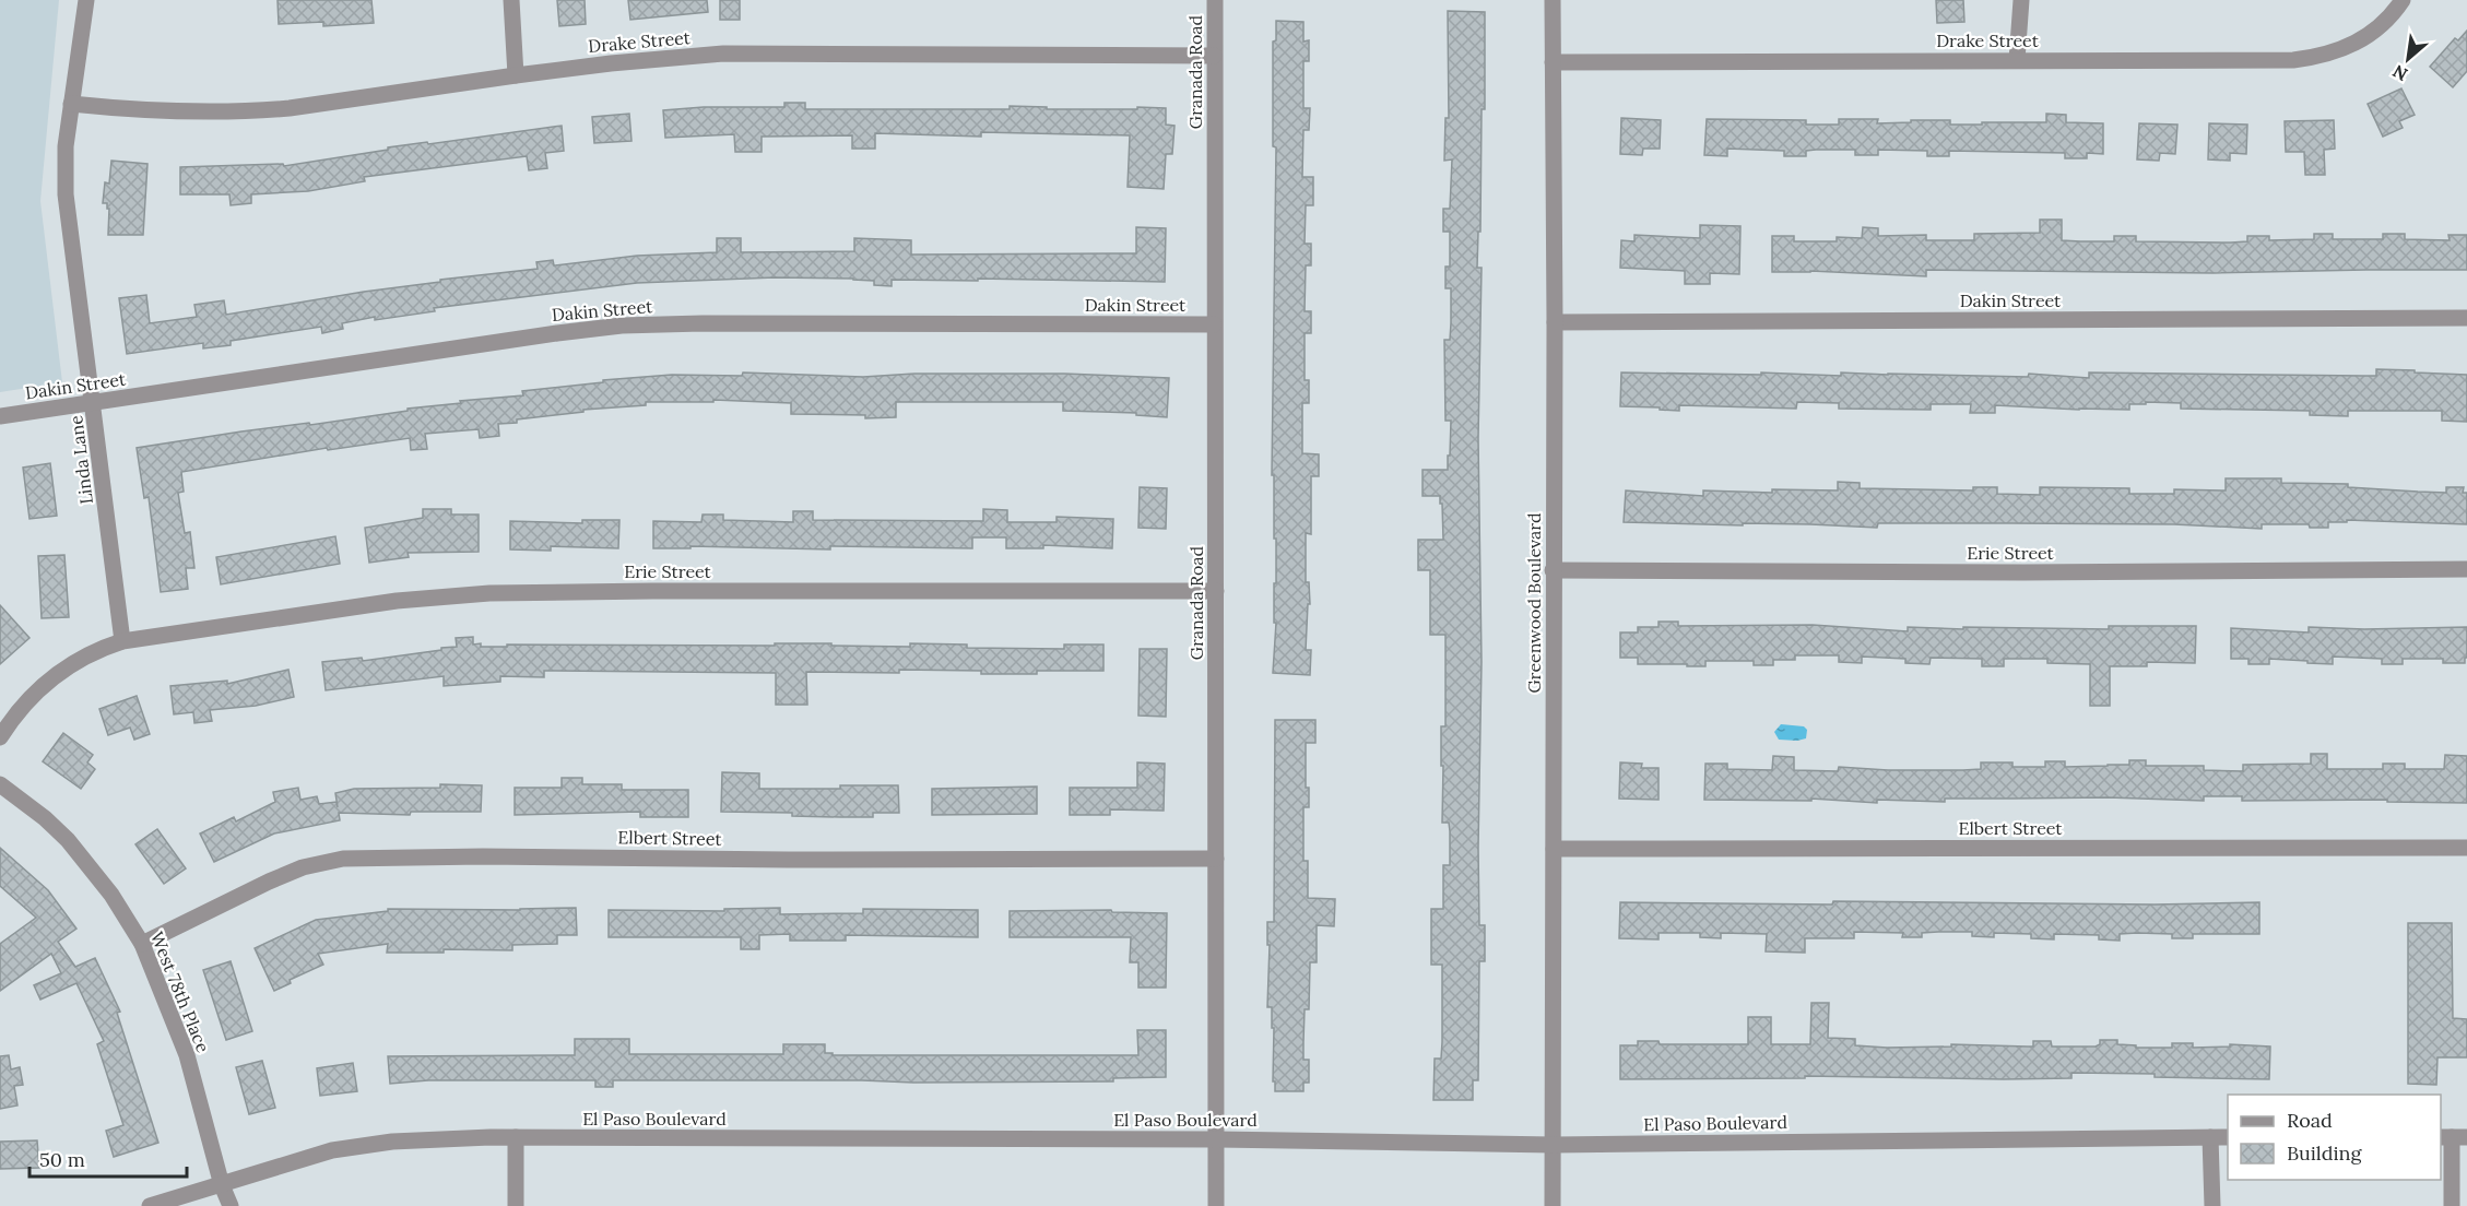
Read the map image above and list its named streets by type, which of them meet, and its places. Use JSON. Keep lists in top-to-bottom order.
{
  "streets": {
    "street": [
      "Drake Street",
      "Granada Road",
      "Dakin Street",
      "Linda Lane",
      "Erie Street",
      "Greenwood Boulevard",
      "Elbert Street",
      "West 78th Place",
      "El Paso Boulevard"
    ]
  },
  "crossings": [
    ["Drake Street", "Granada Road"],
    ["Drake Street", "Linda Lane"],
    ["Drake Street", "Greenwood Boulevard"],
    ["Granada Road", "Dakin Street"],
    ["Granada Road", "Erie Street"],
    ["Granada Road", "Elbert Street"],
    ["Granada Road", "El Paso Boulevard"],
    ["Dakin Street", "Linda Lane"],
    ["Dakin Street", "Greenwood Boulevard"],
    ["Linda Lane", "Erie Street"],
    ["Erie Street", "Greenwood Boulevard"],
    ["Greenwood Boulevard", "Elbert Street"],
    ["Greenwood Boulevard", "El Paso Boulevard"],
    ["Elbert Street", "West 78th Place"],
    ["West 78th Place", "El Paso Boulevard"]
  ],
  "legend": ["Road", "Building"],
  "scale_bar": "50 m",
  "north": "bottom left"
}
